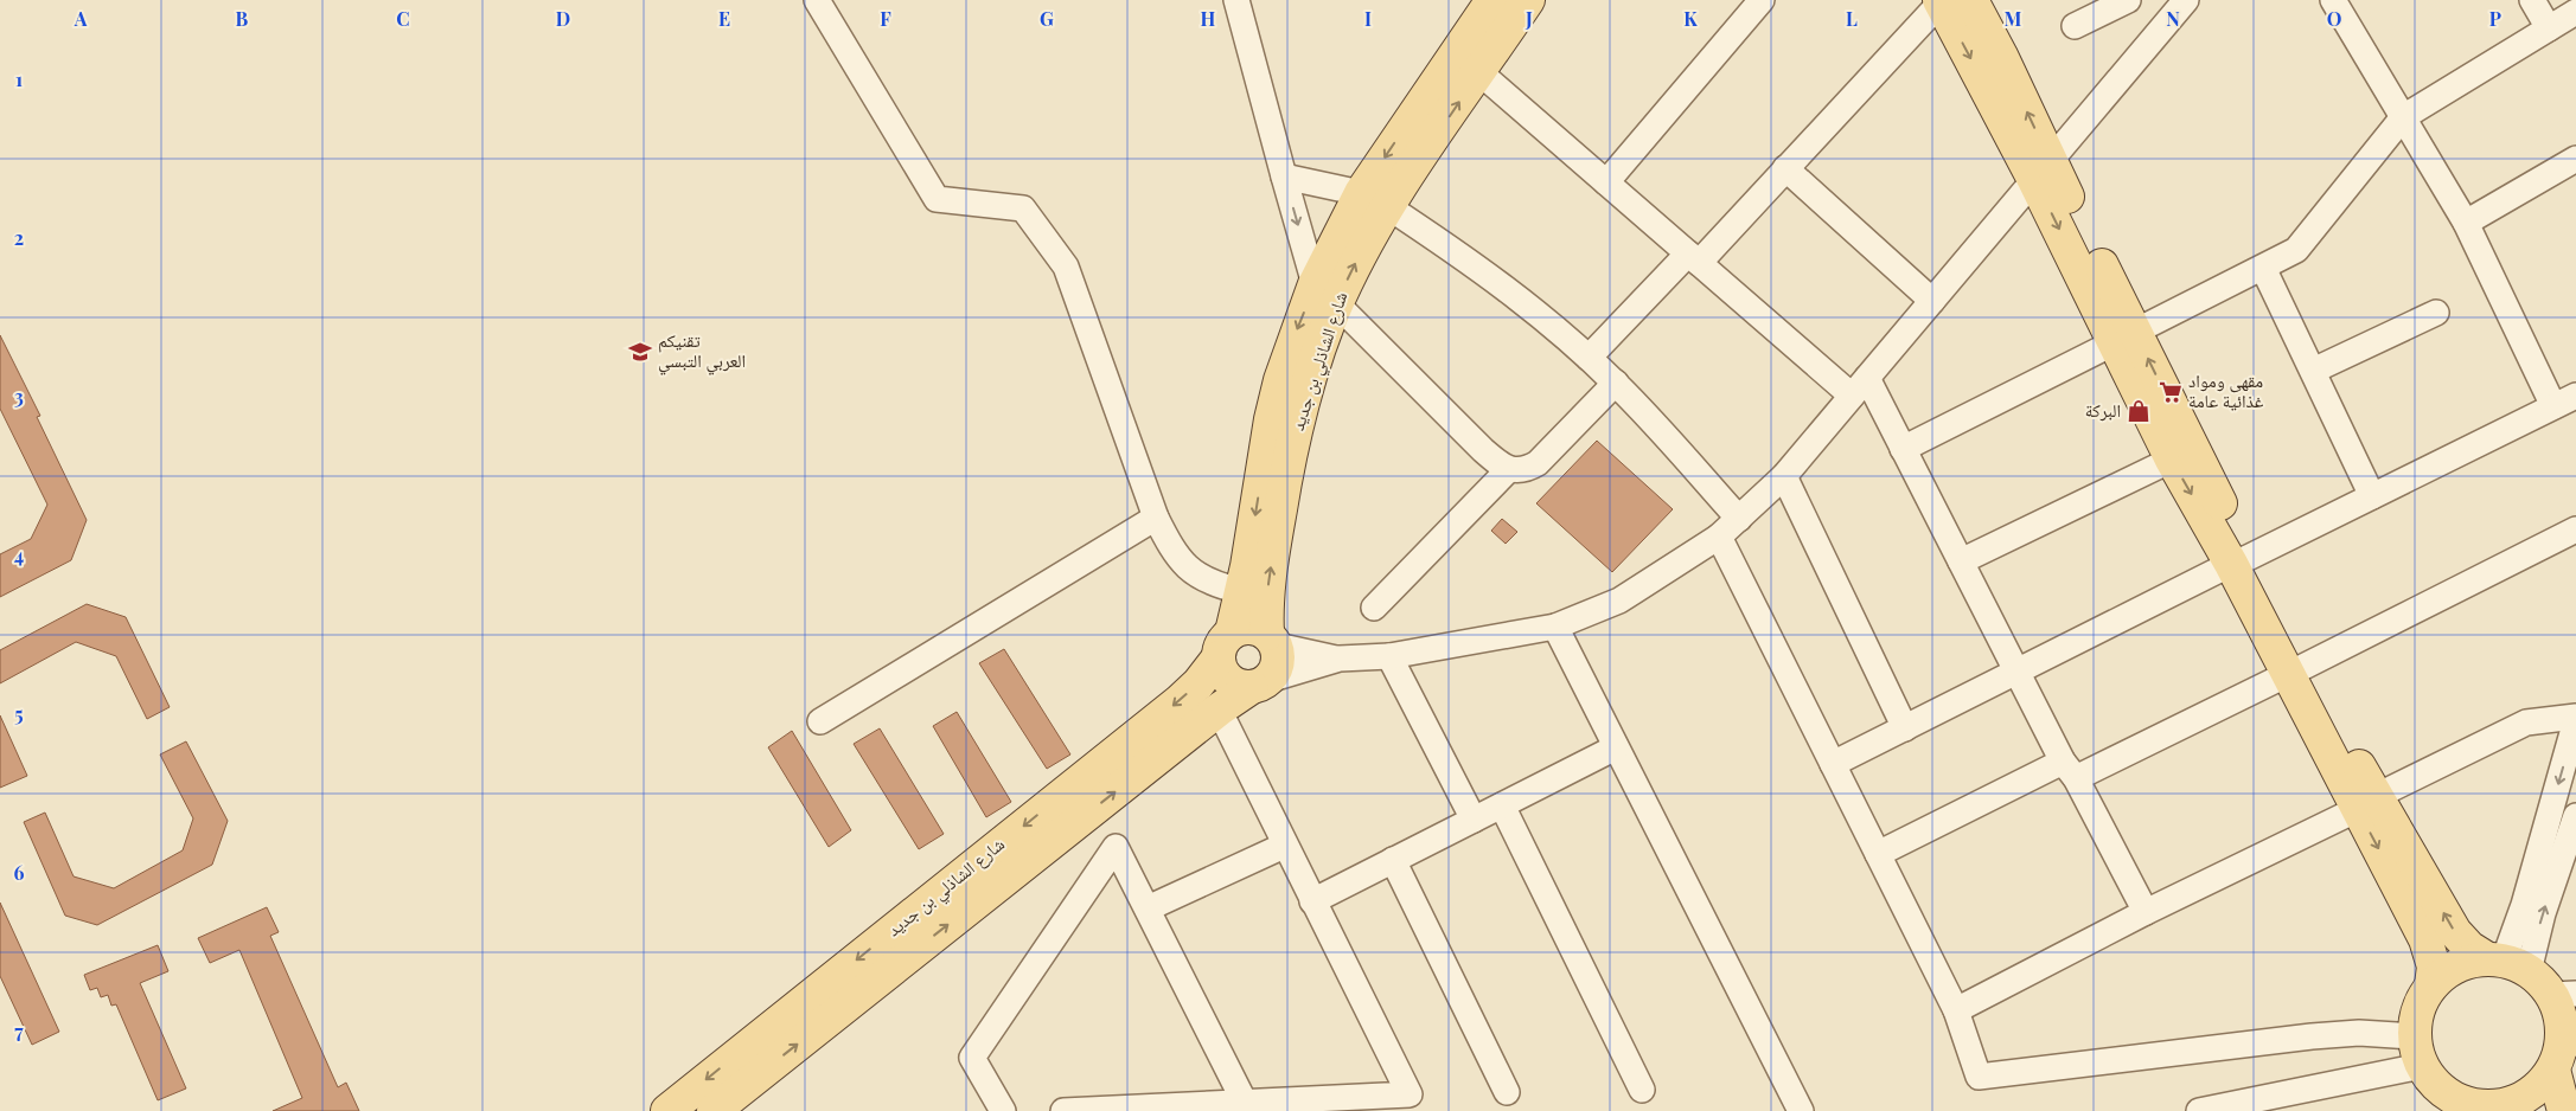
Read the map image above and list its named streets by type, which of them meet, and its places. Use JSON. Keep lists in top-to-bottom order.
{
  "streets": {
    "main road": ["شارع الشاذلي بن جديد"]
  },
  "places": {
    "school or university": ["تقنيكم العربي التبسي"],
    "supermarket": ["مقهى ومواد غذائية عامة"],
    "shop": ["البركة"]
  },
  "grid": {
    "columns": [
      "A",
      "B",
      "C",
      "D",
      "E",
      "F",
      "G",
      "H",
      "I",
      "J",
      "K",
      "L",
      "M",
      "N",
      "O",
      "P"
    ],
    "rows": [
      "1",
      "2",
      "3",
      "4",
      "5",
      "6",
      "7"
    ]
  }
}
